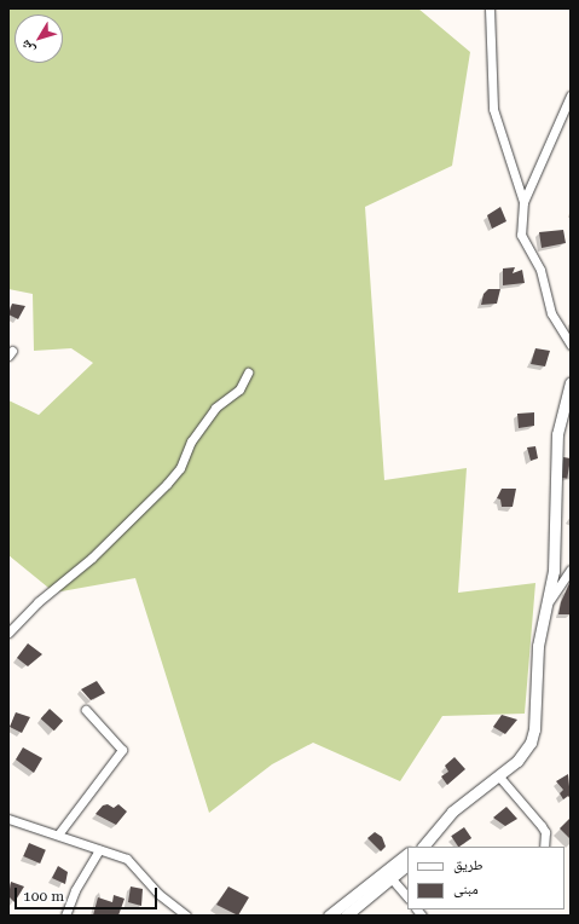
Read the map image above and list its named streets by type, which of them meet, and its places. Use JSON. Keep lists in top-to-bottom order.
{
  "legend": ["طريق", "مبنى"],
  "scale_bar": "100 m",
  "north": "bottom left"
}
